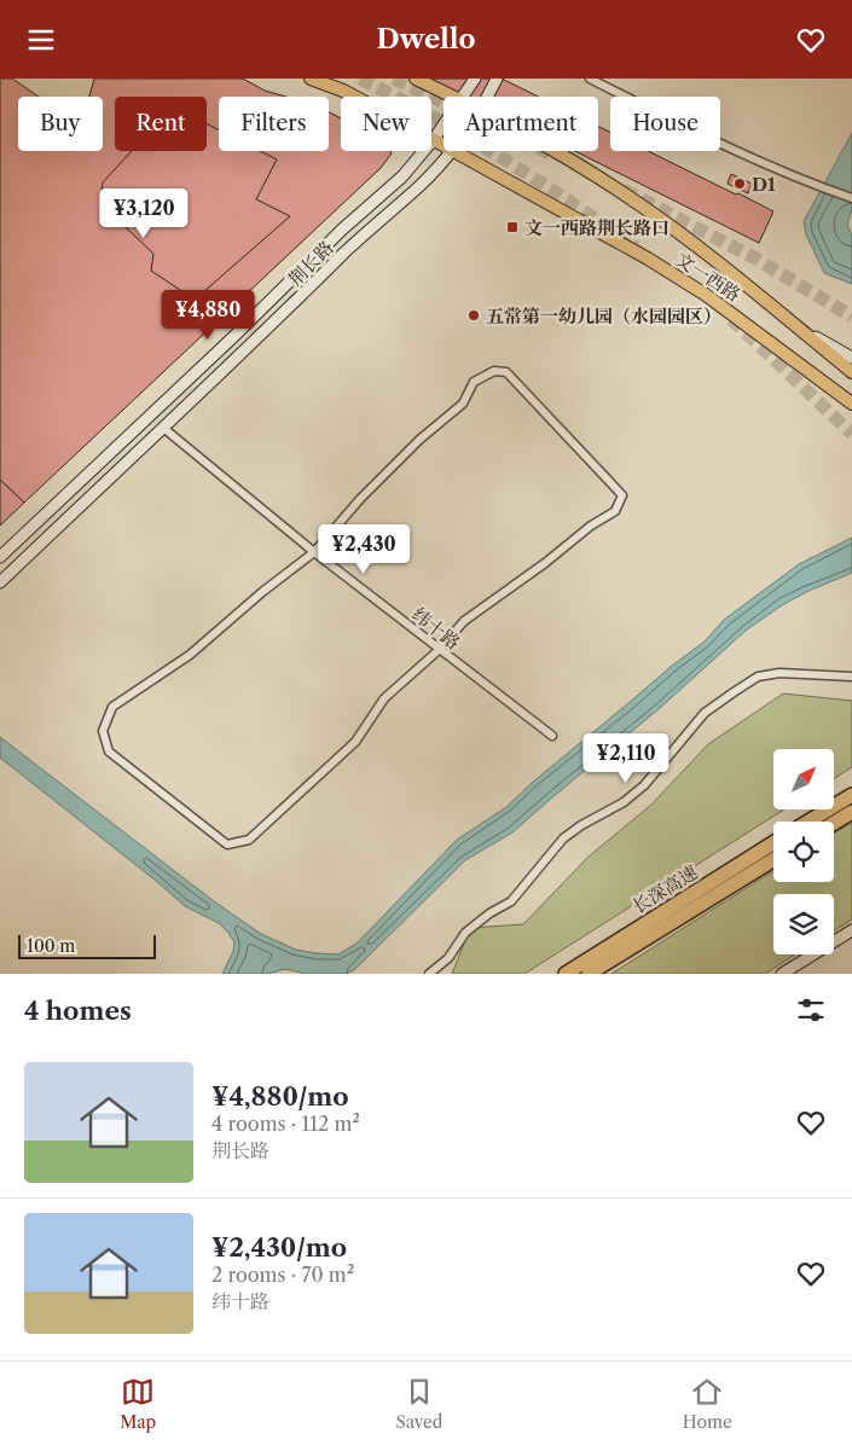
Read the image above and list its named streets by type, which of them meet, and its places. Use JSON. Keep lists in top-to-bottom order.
{
  "streets": {
    "highway": ["长深高速"],
    "main road": ["荆长路", "文一西路"],
    "street": ["纬十路"]
  },
  "crossings": [
    ["荆长路", "文一西路"],
    ["荆长路", "纬十路"]
  ],
  "places": {
    "other": ["D1", "五常第一幼儿园（水园园区）"],
    "transit": ["文一西路荆长路口"]
  },
  "scale_bar": "100 m",
  "north": "top right",
  "page": {
    "header": "Dwello",
    "chip": [
      "Buy",
      "Rent",
      "Filters",
      "New",
      "Apartment",
      "House"
    ],
    "price": [
      "¥3,120",
      "¥4,880",
      "¥2,430",
      "¥2,110"
    ],
    "scale": "100 m",
    "heading": "4 homes",
    "list": [
      {
        "name": "¥4,880/mo",
        "note": "4 rooms · 112 m² · 荆长路"
      },
      {
        "name": "¥2,430/mo",
        "note": "2 rooms · 70 m² · 纬十路"
      }
    ],
    "tabs": ["Map", "Saved", "Home"]
  }
}
